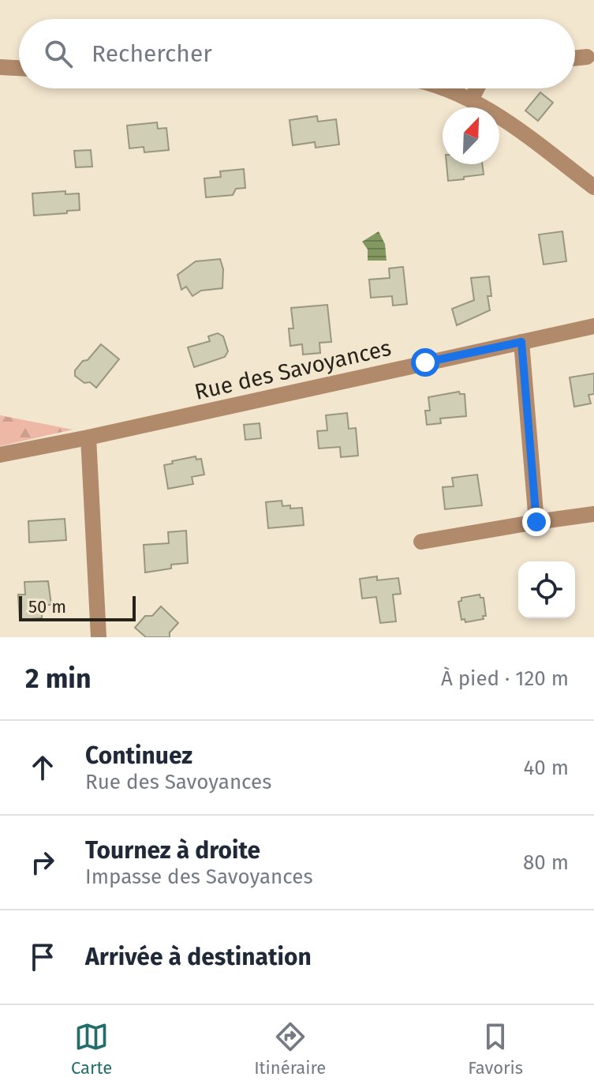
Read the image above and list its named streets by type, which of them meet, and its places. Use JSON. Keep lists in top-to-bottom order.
{
  "streets": {
    "street": ["Rue des Savoyances"]
  },
  "scale_bar": "50 m",
  "north": "top right",
  "page": {
    "search": "Rechercher",
    "scale": "50 m",
    "heading": ["2 min", "À pied · 120 m"],
    "list": [
      ["Continuez", "Rue des Savoyances", "40 m"],
      ["Tournez à droite", "Impasse des Savoyances", "80 m"],
      "Arrivée à destination"
    ],
    "nav": ["Carte", "Itinéraire", "Favoris"]
  }
}
